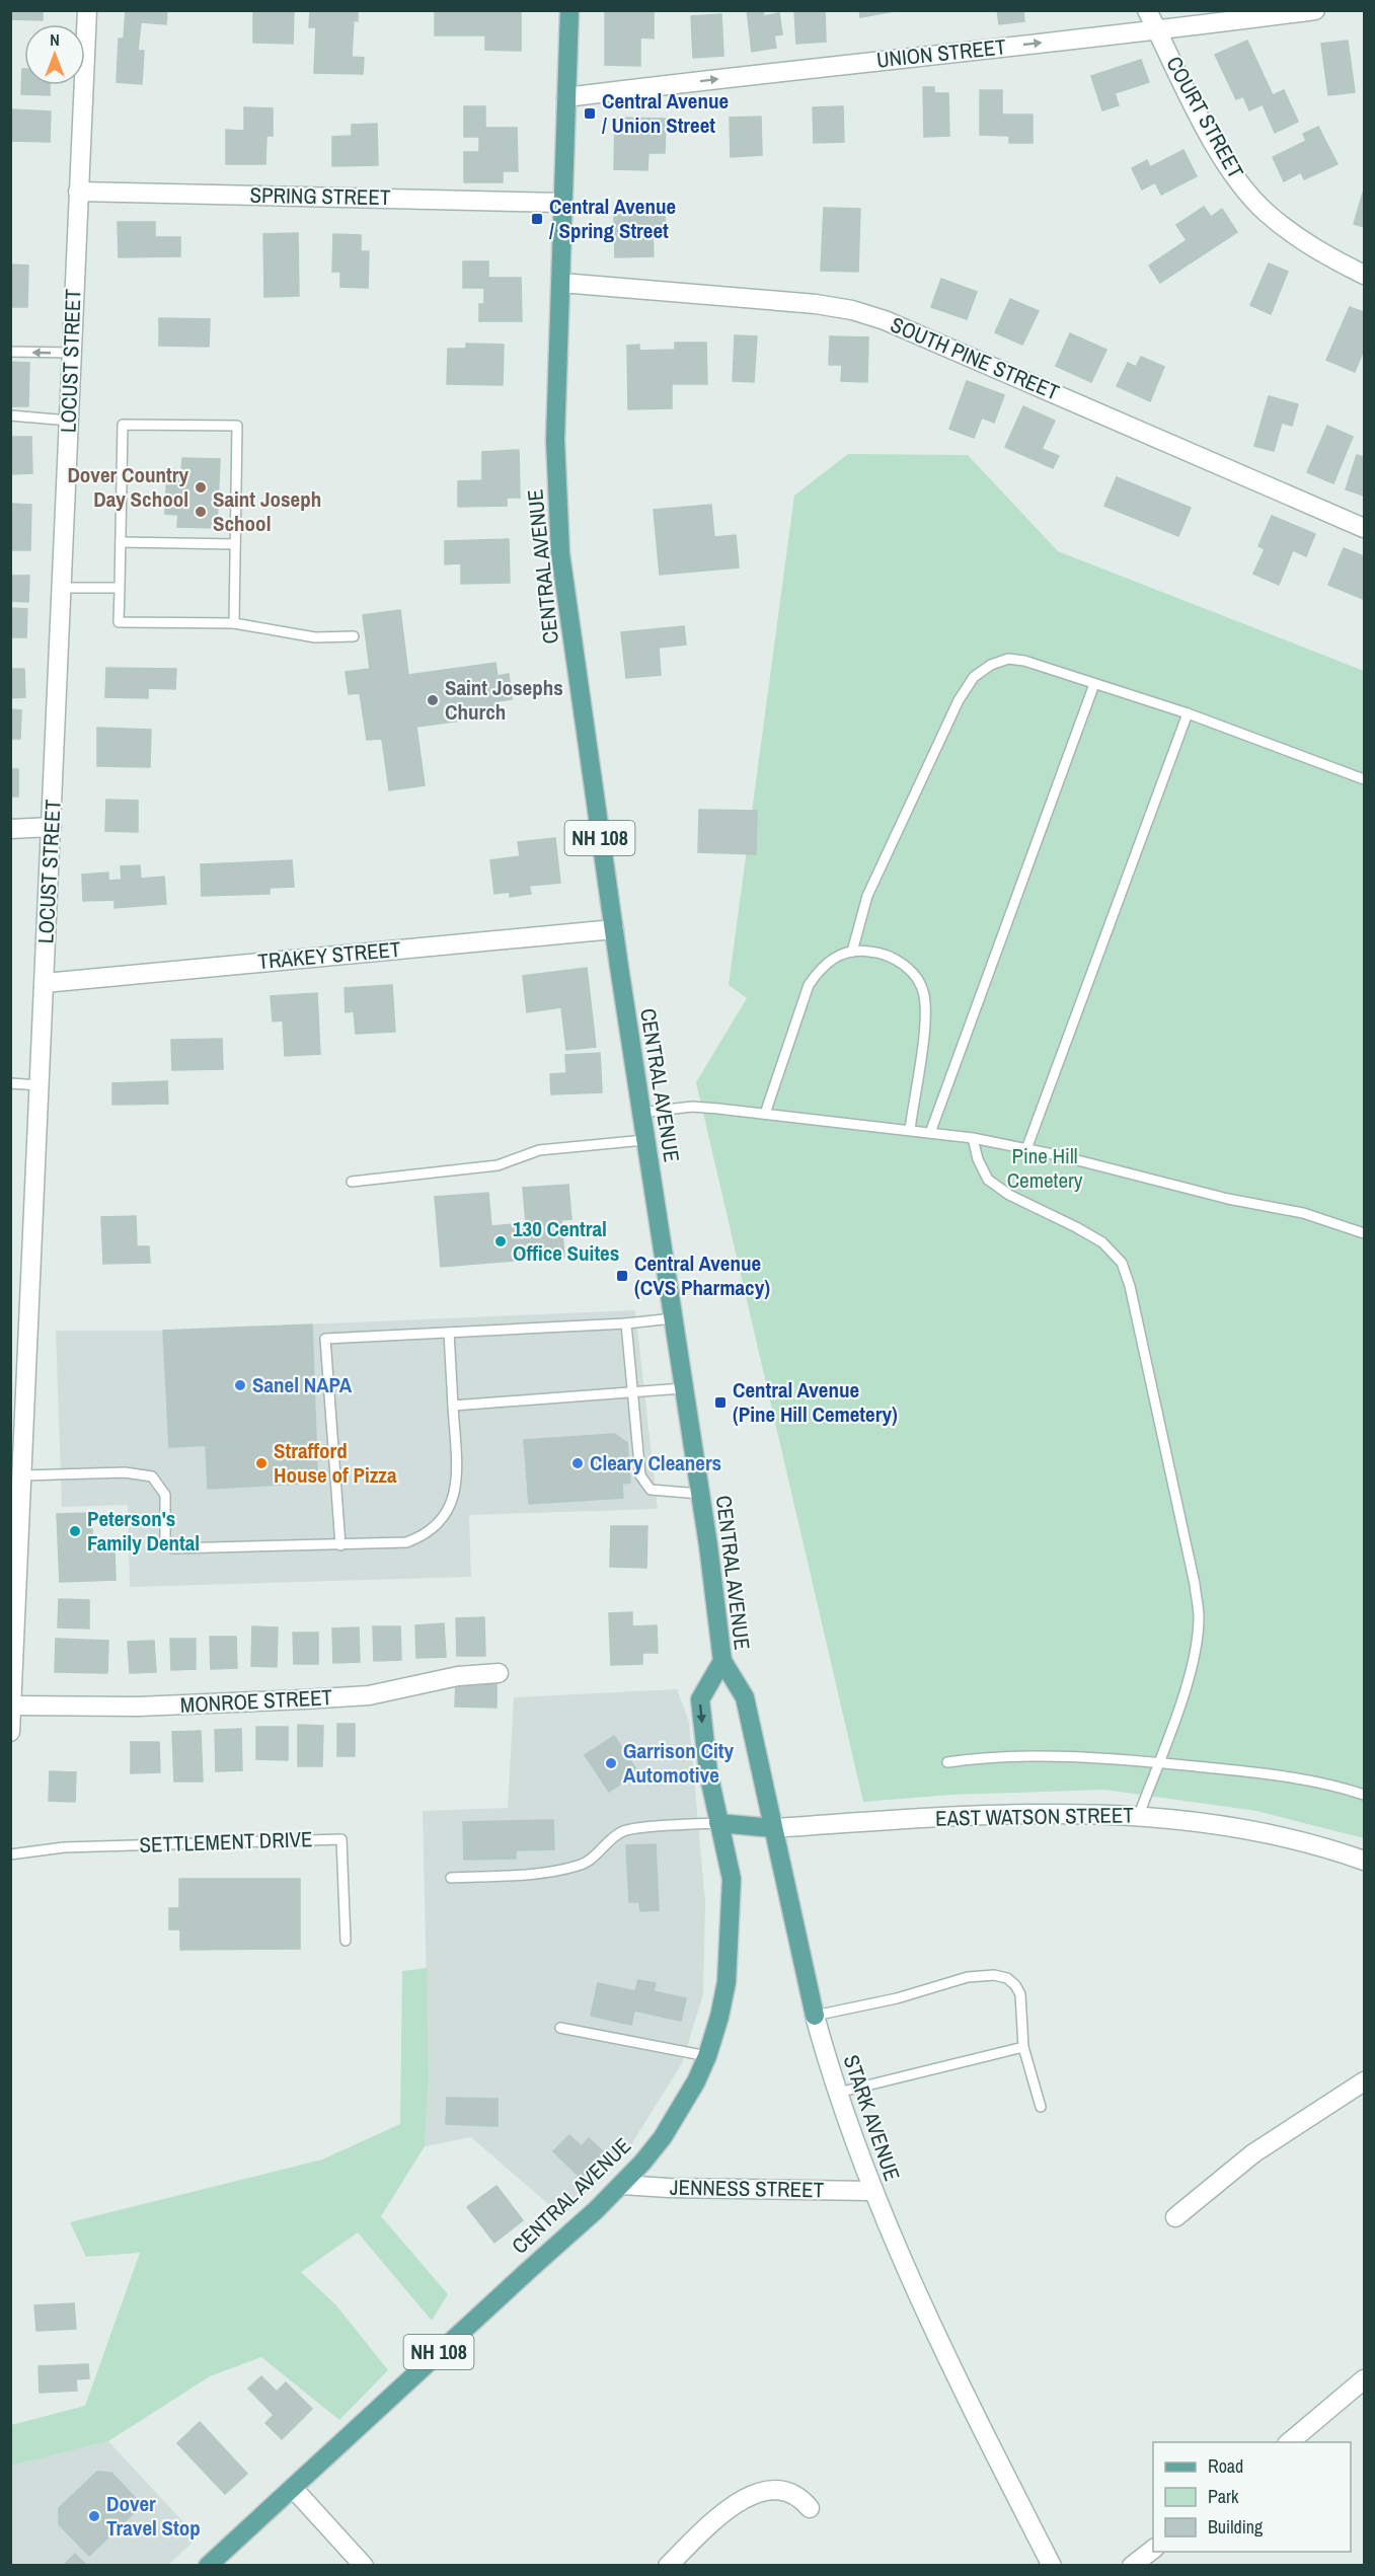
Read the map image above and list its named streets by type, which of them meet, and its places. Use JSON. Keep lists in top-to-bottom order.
{
  "streets": {
    "main road": ["CENTRAL AVENUE", "NH 108", "STARK AVENUE"],
    "street": [
      "UNION STREET",
      "COURT STREET",
      "SPRING STREET",
      "SOUTH PINE STREET",
      "LOCUST STREET",
      "TRAKEY STREET",
      "MONROE STREET",
      "EAST WATSON STREET",
      "JENNESS STREET"
    ],
    "lane": ["SETTLEMENT DRIVE"]
  },
  "crossings": [
    ["UNION STREET", "COURT STREET"],
    ["UNION STREET", "CENTRAL AVENUE"],
    ["SPRING STREET", "LOCUST STREET"],
    ["SPRING STREET", "CENTRAL AVENUE"],
    ["SOUTH PINE STREET", "CENTRAL AVENUE"],
    ["LOCUST STREET", "TRAKEY STREET"],
    ["LOCUST STREET", "MONROE STREET"],
    ["CENTRAL AVENUE", "TRAKEY STREET"],
    ["CENTRAL AVENUE", "STARK AVENUE"],
    ["CENTRAL AVENUE", "JENNESS STREET"],
    ["EAST WATSON STREET", "STARK AVENUE"],
    ["STARK AVENUE", "JENNESS STREET"]
  ],
  "one_way": ["UNION STREET"],
  "parks": ["Pine Hill Cemetery"],
  "places": {
    "transit": [
      "Central Avenue / Union Street",
      "Central Avenue / Spring Street",
      "Central Avenue (CVS Pharmacy)",
      "Central Avenue (Pine Hill Cemetery)"
    ],
    "other": [
      "Dover Country Day School",
      "Saint Joseph School",
      "Saint Josephs Church",
      "130 Central Office Suites",
      "Sanel NAPA",
      "Strafford House of Pizza",
      "Cleary Cleaners",
      "Peterson's Family Dental",
      "Garrison City Automotive",
      "Dover Travel Stop"
    ]
  },
  "legend": ["Road", "Park", "Building"],
  "north": "top"
}
